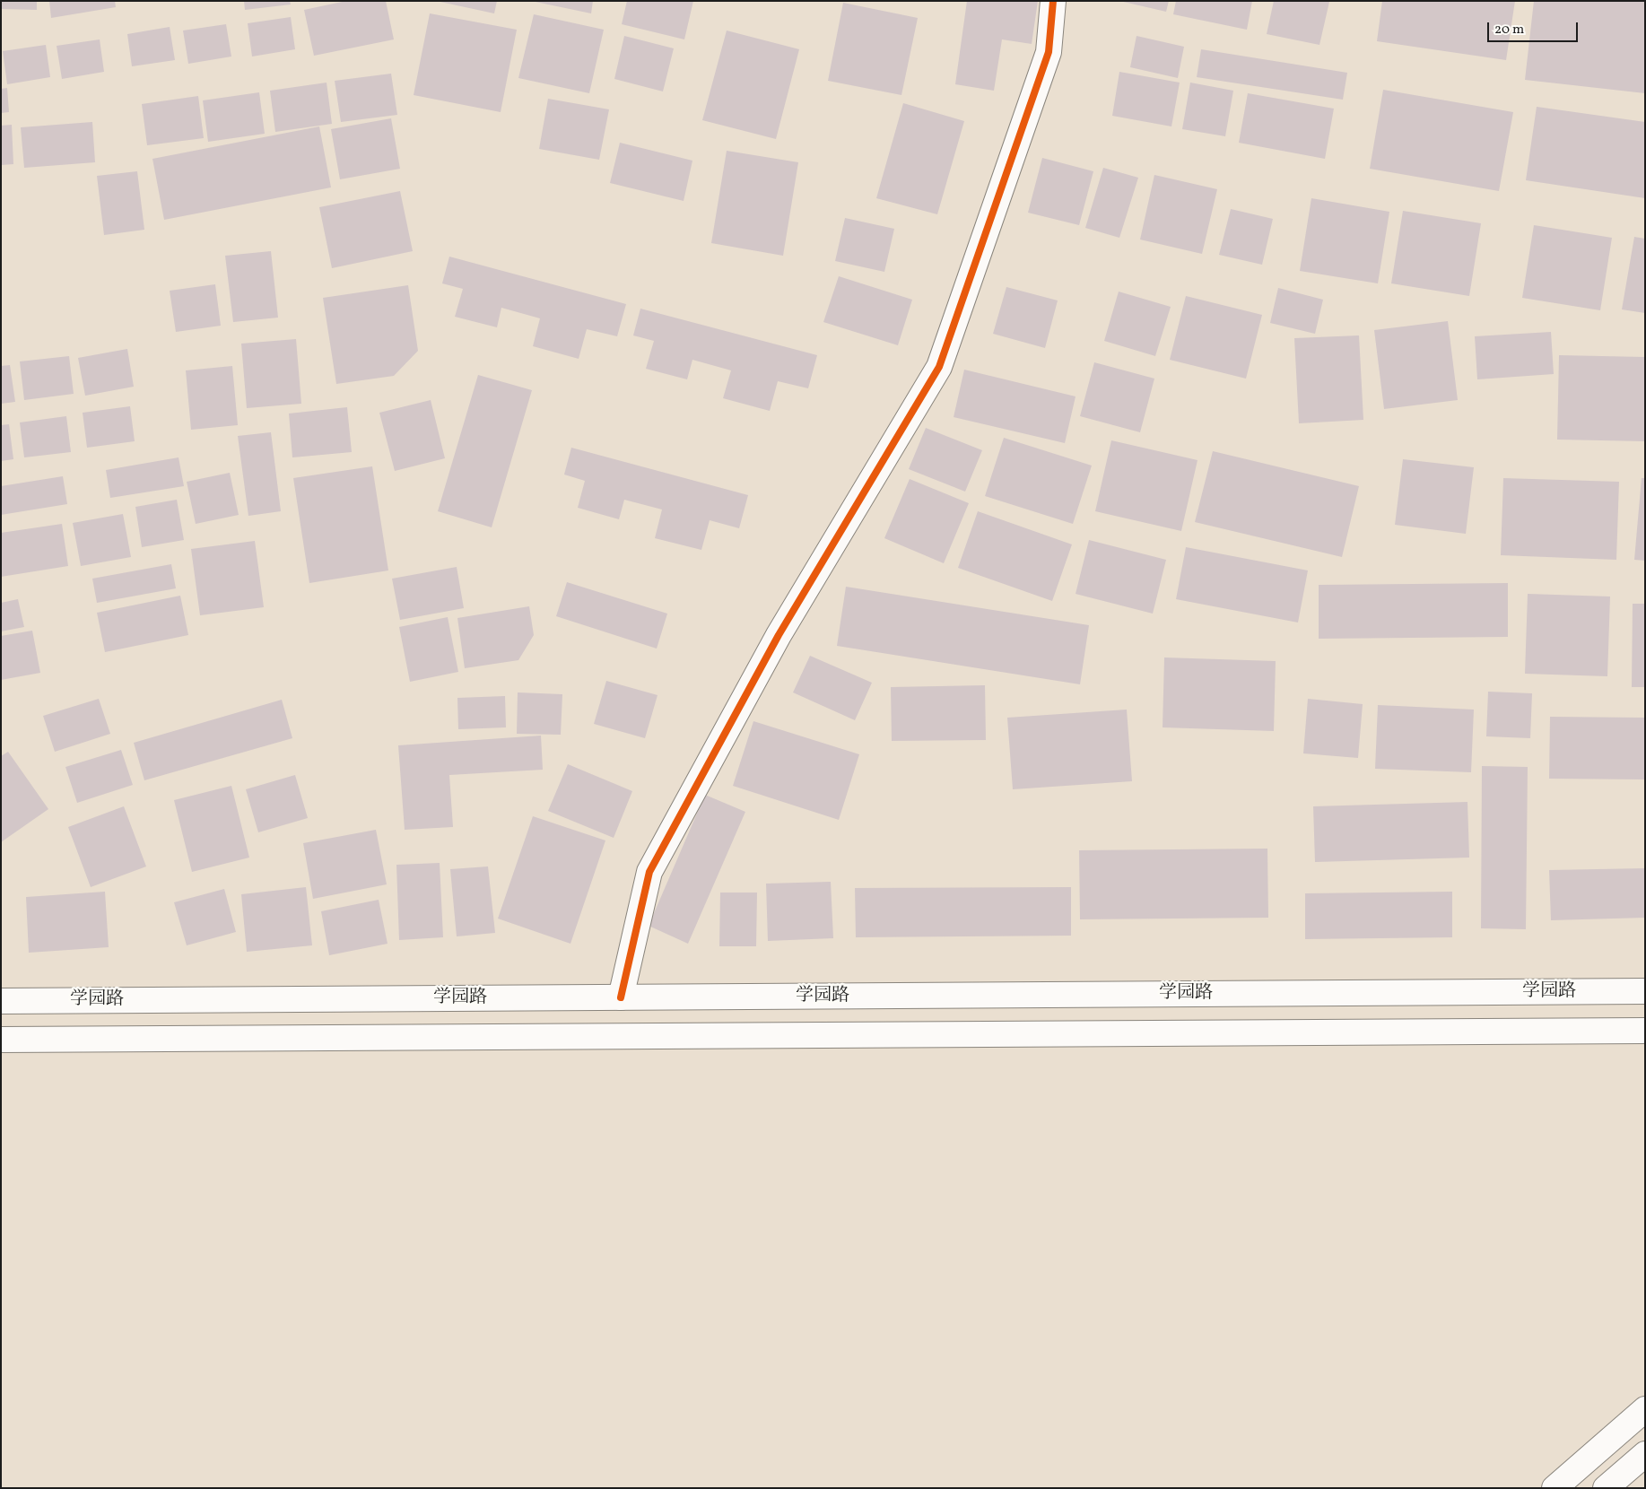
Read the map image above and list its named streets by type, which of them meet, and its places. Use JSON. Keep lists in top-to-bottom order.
{
  "streets": {
    "main road": ["学园路"]
  },
  "scale_bar": "20 m"
}
